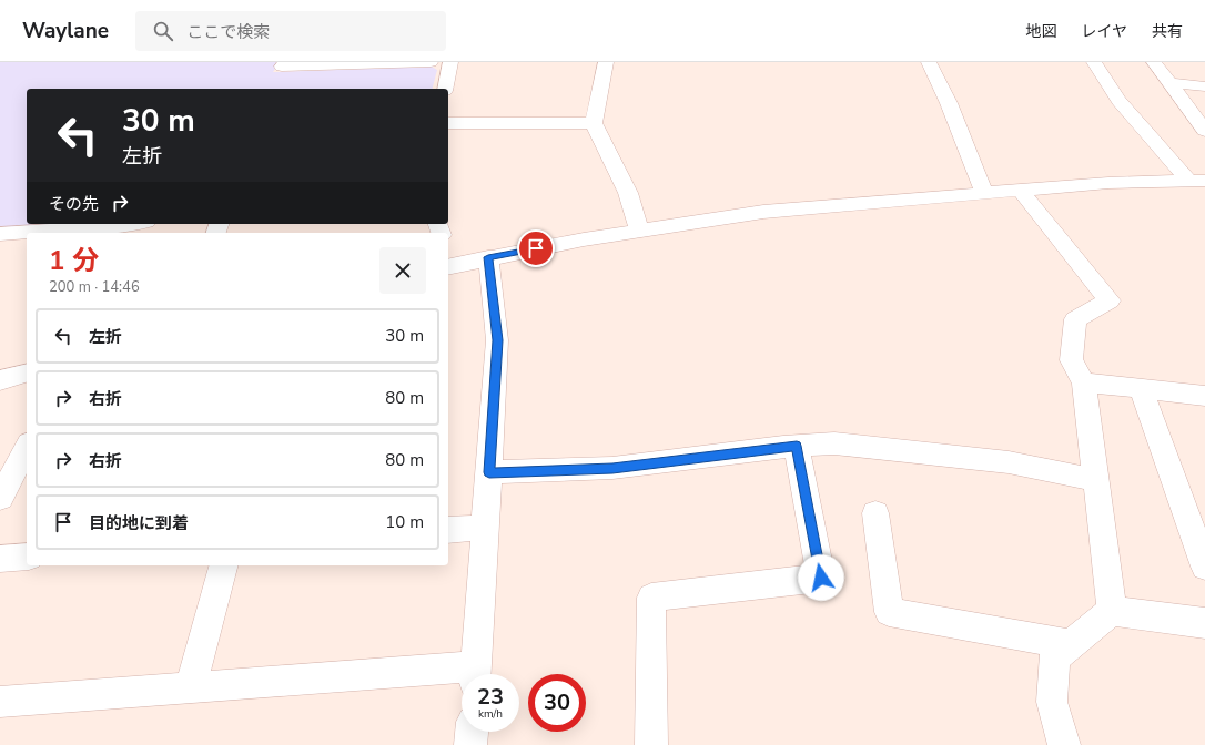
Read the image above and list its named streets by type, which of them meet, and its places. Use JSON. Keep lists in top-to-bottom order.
{
  "page": {
    "header": "Waylane",
    "search": "ここで検索",
    "nav": ["地図", "レイヤ", "共有"],
    "turn": ["30 m", "左折"],
    "then": "その先",
    "heading": ["1 分", "200 m · 14:46"],
    "list": [
      {
        "name": "左折",
        "value": "30 m"
      },
      {
        "name": "右折",
        "value": "80 m"
      },
      {
        "name": "右折",
        "value": "80 m"
      },
      {
        "name": "目的地に到着",
        "value": "10 m"
      }
    ],
    "speed": "23 km/h",
    "limit": "30"
  }
}
